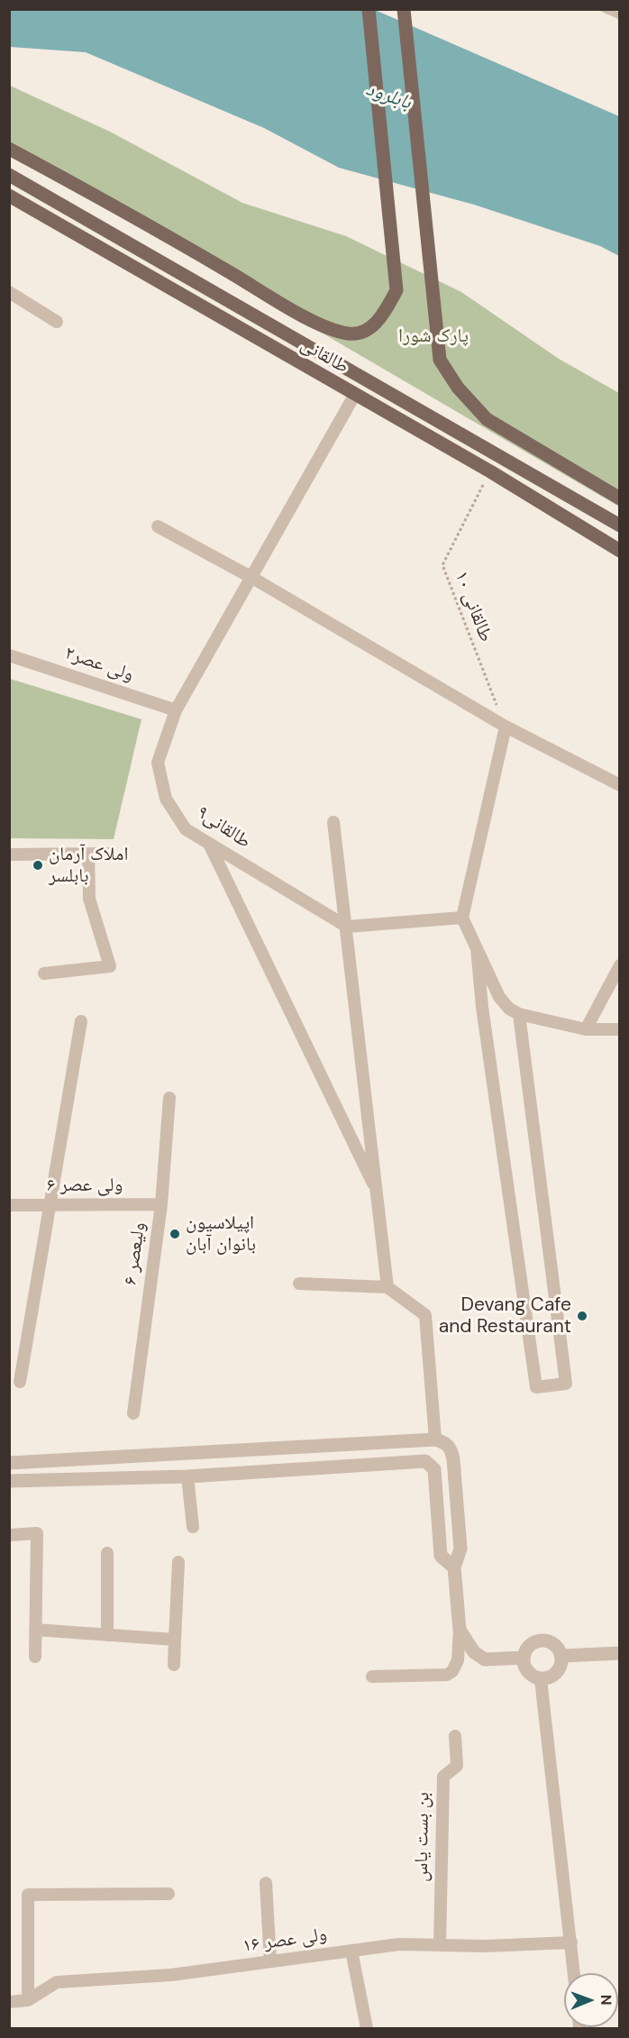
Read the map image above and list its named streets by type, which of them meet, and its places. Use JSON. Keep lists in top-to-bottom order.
{
  "streets": {
    "main road": ["طالقانی"],
    "street": [
      "ولی عصر۲",
      "طالقانی۹",
      "ولی عصر ۶",
      "ولیعصر ۶",
      "بن بست یاس",
      "ولی عصر ۱۶"
    ],
    "path": ["طالقانی ۱۰"]
  },
  "crossings": [
    ["طالقانی", "طالقانی ۱۰"],
    ["طالقانی", "طالقانی۹"],
    ["ولی عصر۲", "طالقانی۹"],
    ["ولی عصر ۶", "ولیعصر ۶"],
    ["بن بست یاس", "ولی عصر ۱۶"]
  ],
  "water": ["بابلرود"],
  "parks": ["پارک شورا"],
  "places": ["املاک آرمان بابلسر", "اپیلاسیون بانوان آبان", "Devang Cafe and Restaurant"],
  "north": "right"
}
